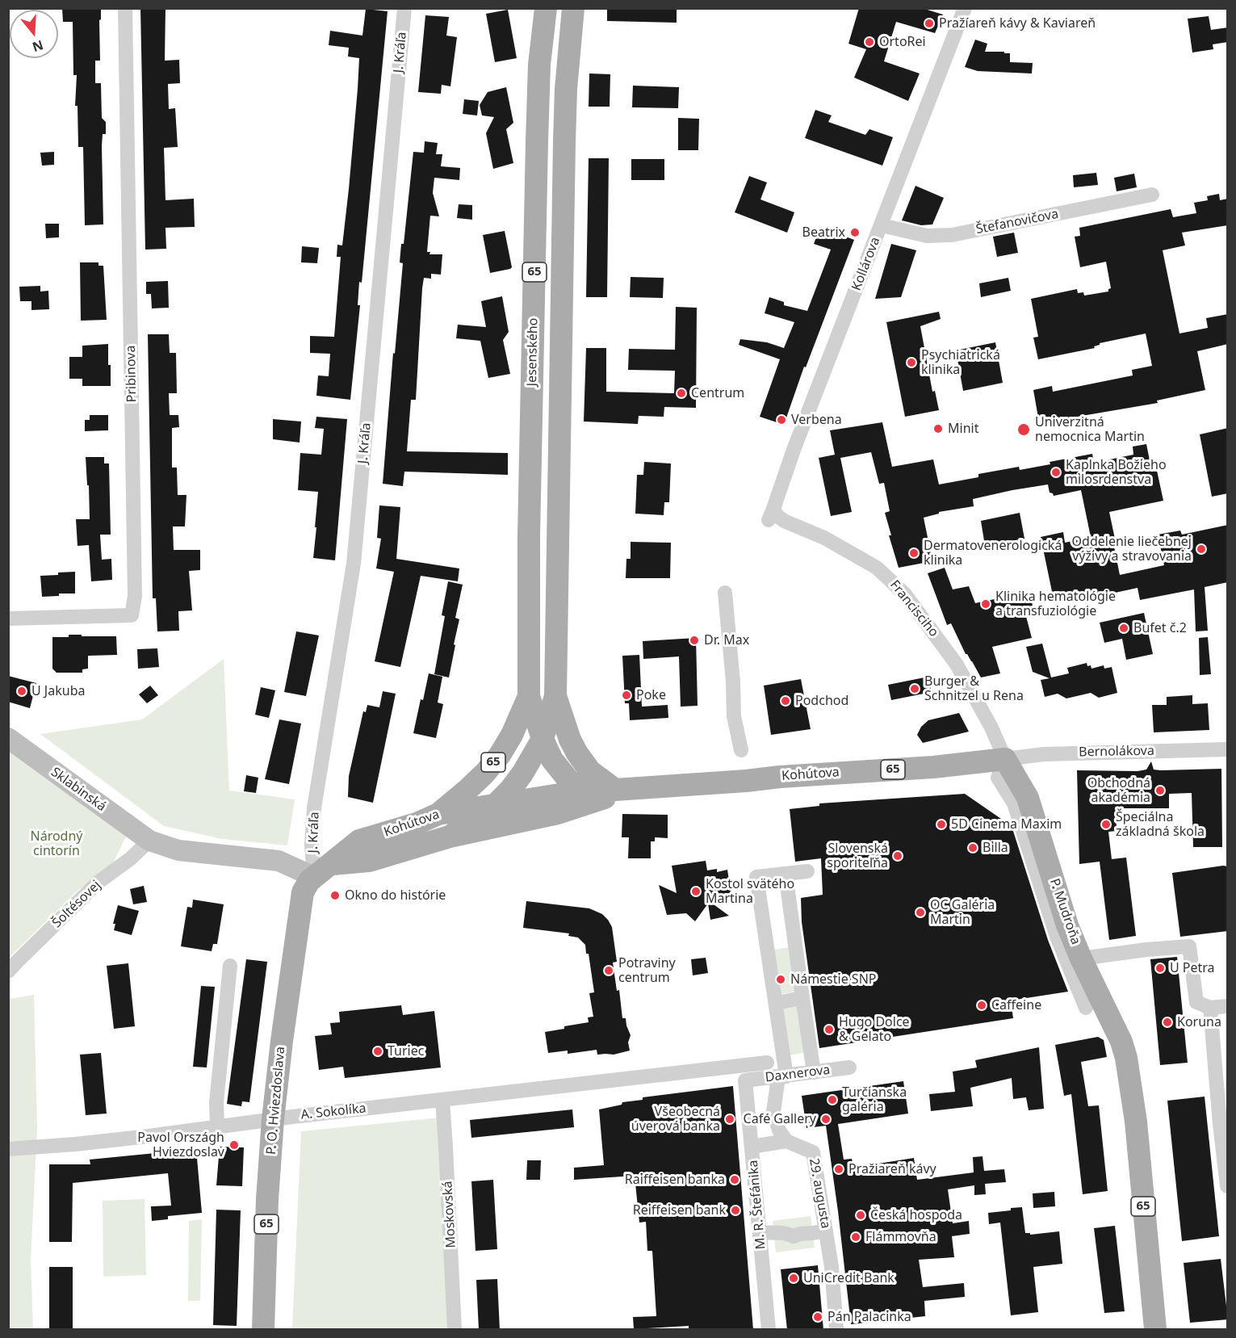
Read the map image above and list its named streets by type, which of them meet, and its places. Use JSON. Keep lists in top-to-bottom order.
{
  "streets": {
    "main road": [
      "65",
      "Jesenského",
      "Kohútova",
      "P. Mudroňa",
      "P. O. Hviezdoslava"
    ],
    "street": [
      "J. Kráľa",
      "Štefanovičova",
      "Kollárova",
      "Pribinova",
      "Francisciho",
      "Bernolákova",
      "Sklabinská",
      "Šoltésovej",
      "Daxnerova",
      "A. Sokolíka",
      "29. augusta",
      "M. R. Štefánika",
      "Moskovská"
    ]
  },
  "crossings": [
    ["J. Kráľa", "Kohútova"],
    ["J. Kráľa", "Sklabinská"],
    ["J. Kráľa", "P. O. Hviezdoslava"],
    ["Štefanovičova", "Kollárova"],
    ["Kollárova", "Francisciho"],
    ["65", "Jesenského"],
    ["65", "Kohútova"],
    ["Jesenského", "Kohútova"],
    ["Francisciho", "Bernolákova"],
    ["Francisciho", "Kohútova"],
    ["Francisciho", "P. Mudroňa"],
    ["Bernolákova", "Kohútova"],
    ["Bernolákova", "P. Mudroňa"],
    ["Kohútova", "Sklabinská"],
    ["Kohútova", "P. Mudroňa"],
    ["Kohútova", "P. O. Hviezdoslava"],
    ["Sklabinská", "Šoltésovej"],
    ["Sklabinská", "P. O. Hviezdoslava"],
    ["Daxnerova", "M. R. Štefánika"],
    ["P. O. Hviezdoslava", "A. Sokolíka"],
    ["A. Sokolíka", "Moskovská"]
  ],
  "parks": ["Národný cintorín"],
  "places": [
    "Pražíareň kávy & Kaviareň",
    "OrtoRei",
    "Beatrix",
    "Psychiatrická klinika",
    "Centrum",
    "Verbena",
    "Minit",
    "Univerzitná nemocnica Martin",
    "Kaplnka Božieho milosrdenstva",
    "Oddelenie liečebnej výživy a stravovania",
    "Dermatovenerologická klinika",
    "Klinika hematológie a transfuziológie",
    "Bufet č.2",
    "Dr. Max",
    "Burger & Schnitzel u Rena",
    "U Jakuba",
    "Poke",
    "Podchod",
    "Obchodná akadémia",
    "5D Cinema Maxim",
    "Špeciálna základná škola",
    "Billa",
    "Slovenská sporiteľňa",
    "Kostol svätého Martina",
    "Okno do histórie",
    "OC Galéria Martin",
    "U Petra",
    "Potraviny centrum",
    "Námestie SNP",
    "Caffeine",
    "Koruna",
    "Hugo Dolce & Gelato",
    "Turiec",
    "Turčianska galéria",
    "Všeobecná úverová banka",
    "Café Gallery",
    "Pavol Országh Hviezdoslav",
    "Pražiareň kávy",
    "Raiffeisen banka",
    "Reiffeisen bank",
    "Česká hospoda",
    "Flámmovňa",
    "UniCredit Bank",
    "Pán Palacinka"
  ],
  "north": "bottom"
}
